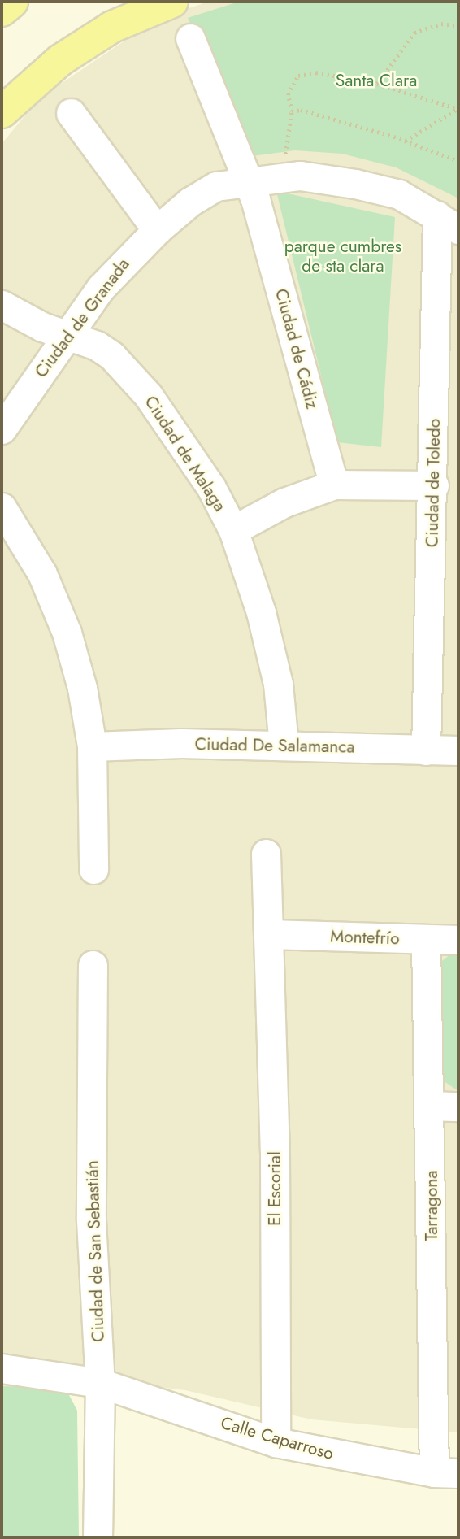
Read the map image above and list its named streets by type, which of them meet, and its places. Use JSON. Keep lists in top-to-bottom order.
{
  "streets": {
    "street": [
      "Ciudad de Granada",
      "Ciudad de Cádiz",
      "Ciudad de Malaga",
      "Ciudad de Toledo",
      "Ciudad De Salamanca",
      "Montefrío",
      "El Escorial",
      "Tarragona",
      "Ciudad de San Sebastián",
      "Calle Caparroso"
    ]
  },
  "crossings": [
    ["Ciudad de Granada", "Ciudad de Cádiz"],
    ["Ciudad de Granada", "Ciudad de Malaga"],
    ["Ciudad de Granada", "Ciudad de Toledo"],
    ["Ciudad de Malaga", "Ciudad De Salamanca"],
    ["Ciudad de Toledo", "Ciudad De Salamanca"],
    ["Montefrío", "El Escorial"],
    ["Montefrío", "Tarragona"],
    ["El Escorial", "Calle Caparroso"],
    ["Tarragona", "Calle Caparroso"],
    ["Ciudad de San Sebastián", "Calle Caparroso"]
  ],
  "parks": ["Santa Clara", "parque cumbres de sta clara"]
}
